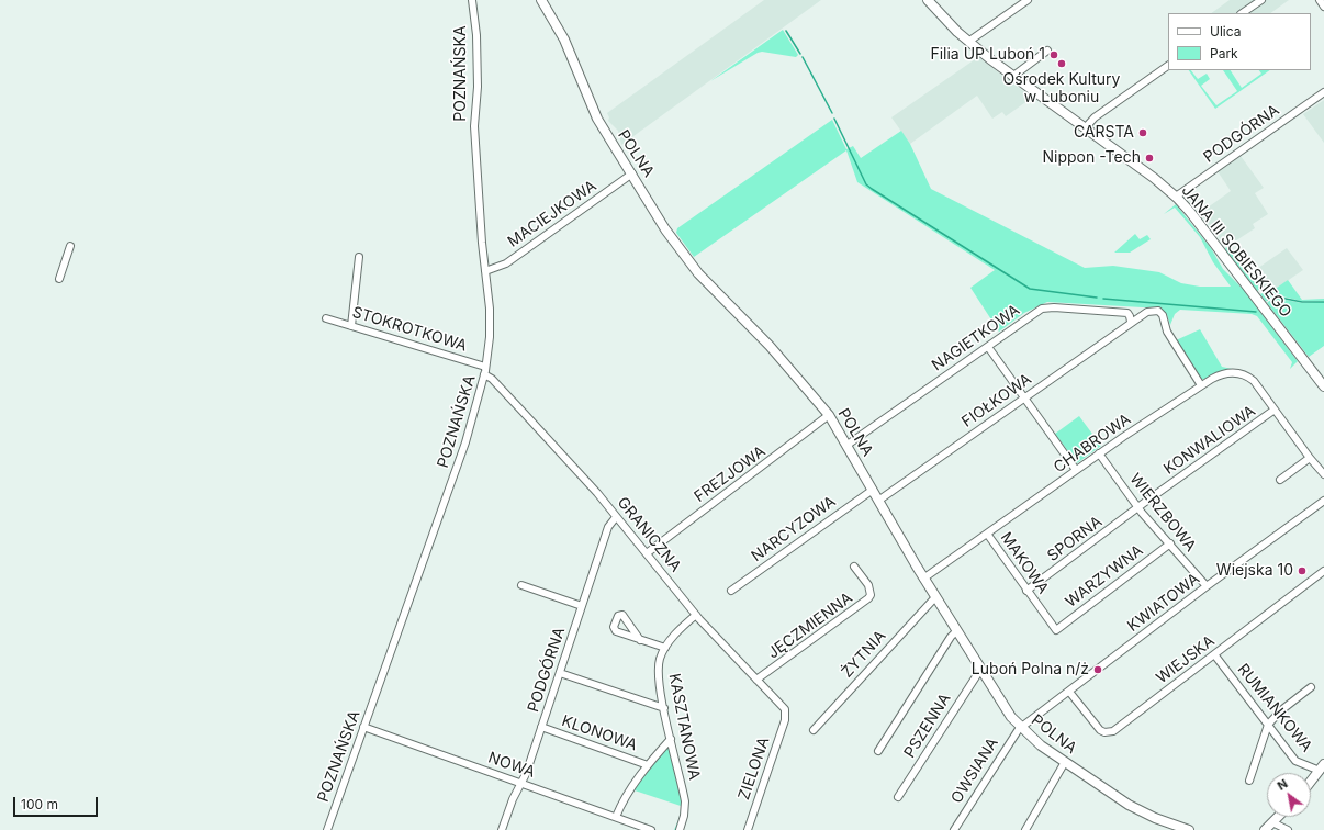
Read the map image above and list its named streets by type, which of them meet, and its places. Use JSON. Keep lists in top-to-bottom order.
{
  "streets": {
    "street": [
      "POZNAŃSKA",
      "PODGÓRNA",
      "POLNA",
      "MACIEJKOWA",
      "JANA III SOBIESKIEGO",
      "STOKROTKOWA",
      "NAGIETKOWA",
      "FIOŁKOWA",
      "KONWALIOWA",
      "CHABROWA",
      "FREZJOWA",
      "WIERZBOWA",
      "NARCYZOWA",
      "GRANICZNA",
      "SPORNA",
      "MAKOWA",
      "WARZYWNA",
      "KWIATOWA",
      "JĘCZMIENNA",
      "ŻYTNIA",
      "WIEJSKA",
      "RUMIANKOWA",
      "PSZENNA",
      "KASZTANOWA",
      "KLONOWA",
      "NOWA",
      "ZIELONA",
      "OWSIANA"
    ]
  },
  "crossings": [
    ["POZNAŃSKA", "MACIEJKOWA"],
    ["POZNAŃSKA", "STOKROTKOWA"],
    ["POZNAŃSKA", "GRANICZNA"],
    ["POZNAŃSKA", "NOWA"],
    ["PODGÓRNA", "JANA III SOBIESKIEGO"],
    ["PODGÓRNA", "GRANICZNA"],
    ["PODGÓRNA", "KLONOWA"],
    ["PODGÓRNA", "NOWA"],
    ["POLNA", "MACIEJKOWA"],
    ["POLNA", "NAGIETKOWA"],
    ["POLNA", "FIOŁKOWA"],
    ["POLNA", "CHABROWA"],
    ["POLNA", "FREZJOWA"],
    ["POLNA", "NARCYZOWA"],
    ["POLNA", "KWIATOWA"],
    ["POLNA", "ŻYTNIA"],
    ["POLNA", "PSZENNA"],
    ["POLNA", "OWSIANA"],
    ["NAGIETKOWA", "FIOŁKOWA"],
    ["FIOŁKOWA", "CHABROWA"],
    ["KONWALIOWA", "CHABROWA"],
    ["KONWALIOWA", "WIERZBOWA"],
    ["KONWALIOWA", "SPORNA"],
    ["CHABROWA", "WIERZBOWA"],
    ["CHABROWA", "MAKOWA"],
    ["FREZJOWA", "GRANICZNA"],
    ["WIERZBOWA", "SPORNA"],
    ["WIERZBOWA", "WARZYWNA"],
    ["WIERZBOWA", "KWIATOWA"],
    ["GRANICZNA", "JĘCZMIENNA"],
    ["GRANICZNA", "KASZTANOWA"],
    ["GRANICZNA", "ZIELONA"],
    ["SPORNA", "MAKOWA"],
    ["MAKOWA", "WARZYWNA"],
    ["KWIATOWA", "WIEJSKA"],
    ["KWIATOWA", "OWSIANA"],
    ["WIEJSKA", "RUMIANKOWA"]
  ],
  "places": [
    "Filia UP Luboń 1",
    "Ośrodek Kultury w Luboniu",
    "CARSTA",
    "Nippon -Tech",
    "Wiejska 10",
    "Luboń Polna n/ż"
  ],
  "legend": ["Ulica", "Park"],
  "scale_bar": "100 m",
  "north": "top left"
}
